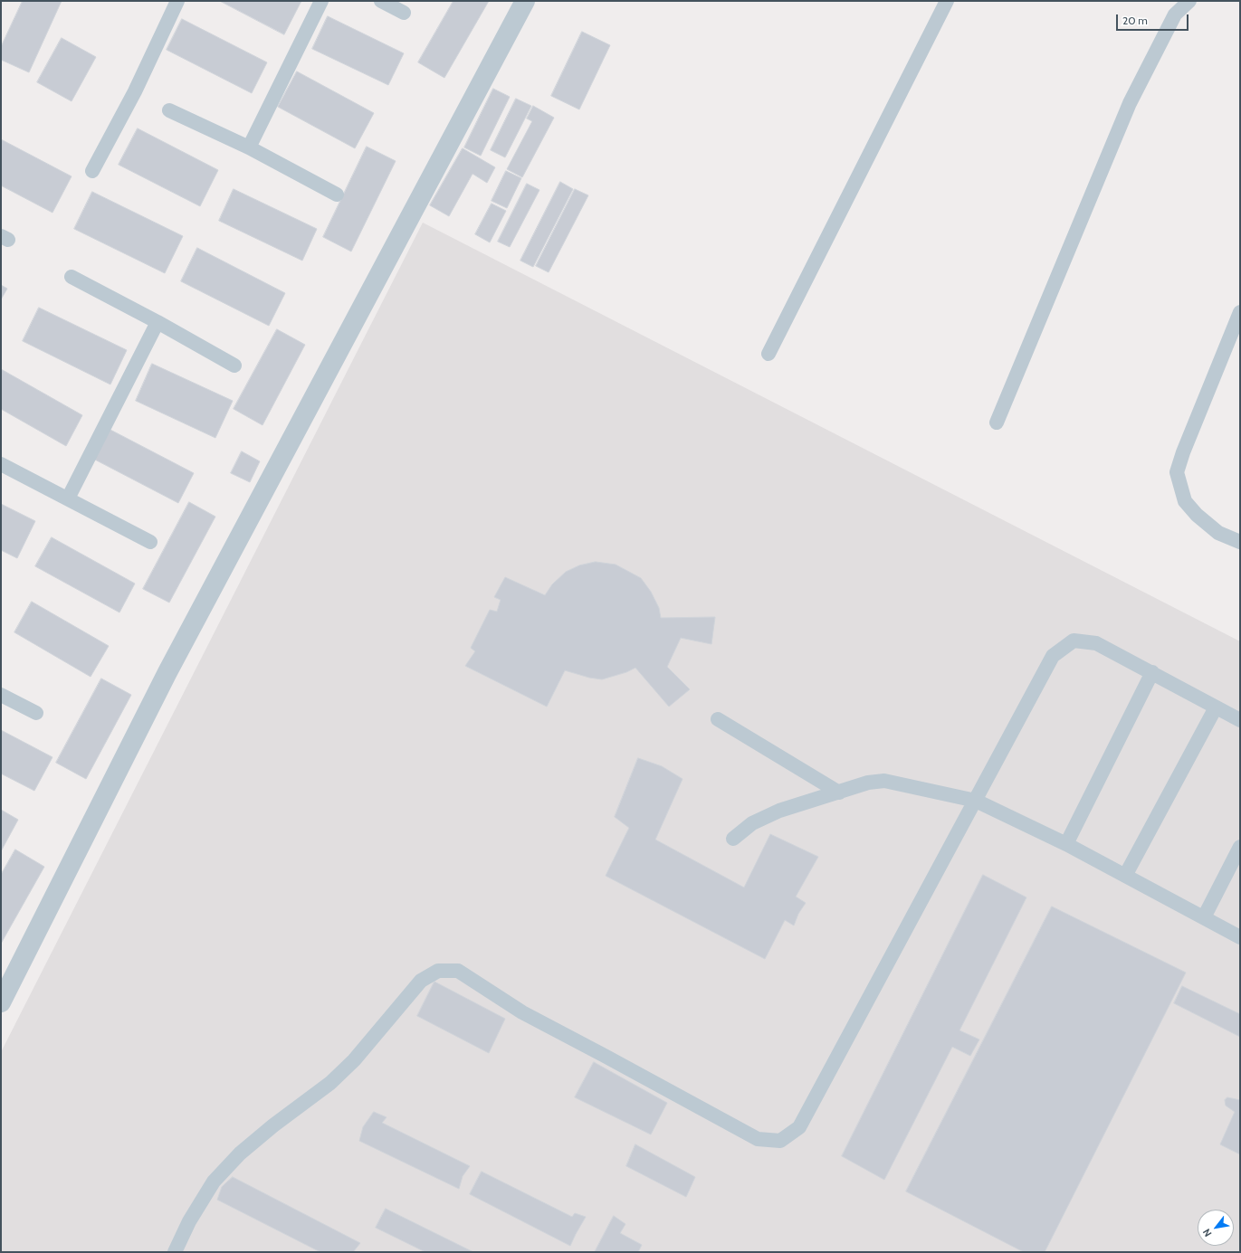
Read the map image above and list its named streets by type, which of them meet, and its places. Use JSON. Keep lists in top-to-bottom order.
{
  "scale_bar": "20 m",
  "north": "bottom left"
}
